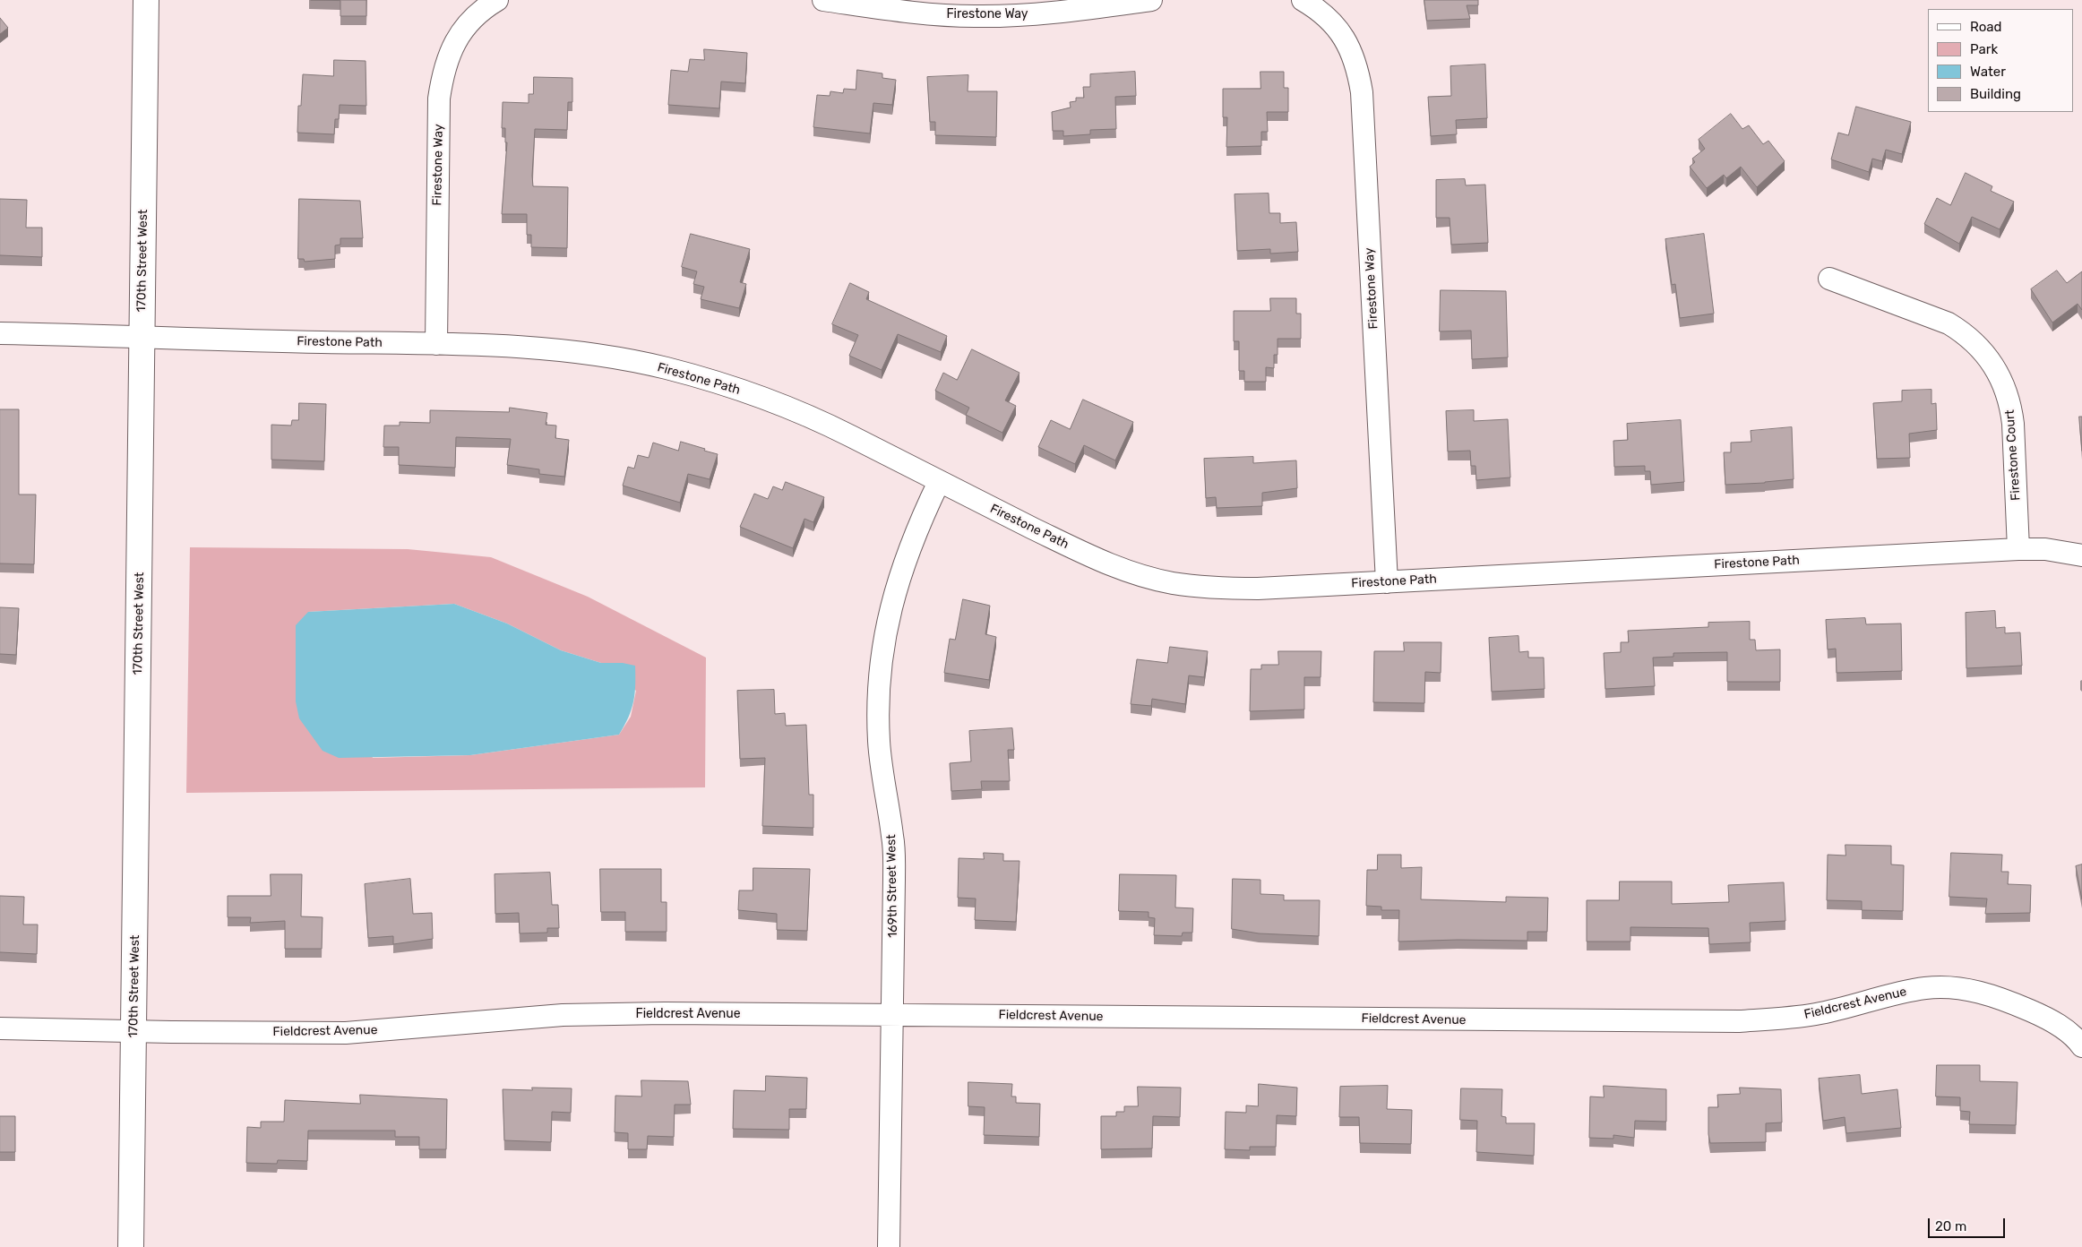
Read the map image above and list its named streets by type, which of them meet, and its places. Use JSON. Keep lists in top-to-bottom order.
{
  "streets": {
    "street": [
      "Firestone Way",
      "170th Street West",
      "Firestone Path",
      "Firestone Court",
      "169th Street West",
      "Fieldcrest Avenue"
    ]
  },
  "crossings": [
    ["Firestone Way", "Firestone Path"],
    ["170th Street West", "Firestone Path"],
    ["170th Street West", "Fieldcrest Avenue"],
    ["Firestone Path", "Firestone Court"],
    ["Firestone Path", "169th Street West"],
    ["169th Street West", "Fieldcrest Avenue"]
  ],
  "legend": [
    "Road",
    "Park",
    "Water",
    "Building"
  ],
  "scale_bar": "20 m"
}
